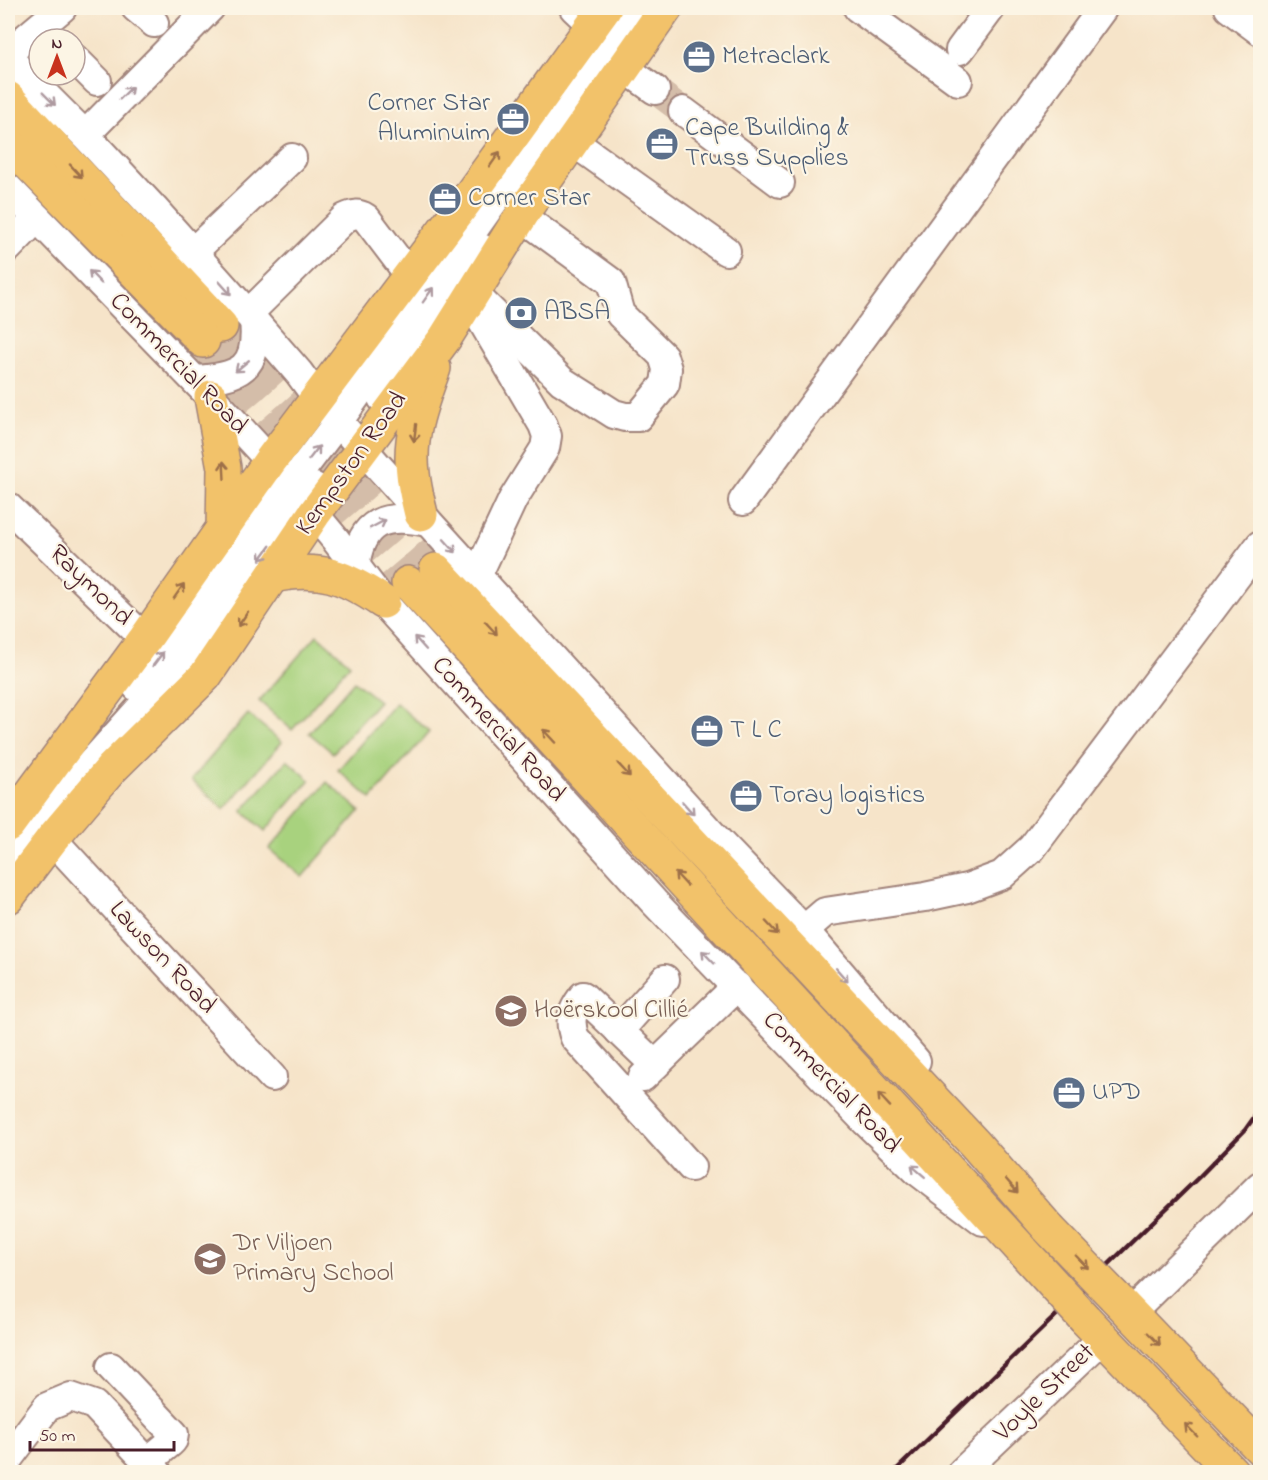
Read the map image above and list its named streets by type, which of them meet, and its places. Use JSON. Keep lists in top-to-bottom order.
{
  "streets": {
    "main road": ["Commercial Road", "Kempston Road"],
    "street": ["Raymond", "Lawson Road", "Voyle Street"]
  },
  "crossings": [
    ["Commercial Road", "Kempston Road"],
    ["Commercial Road", "Voyle Street"],
    ["Kempston Road", "Raymond"],
    ["Kempston Road", "Lawson Road"]
  ],
  "places": {
    "office": [
      "Metraclark",
      "Corner Star Aluminuim",
      "Cape Building & Truss Supplies",
      "Corner Star",
      "T L C",
      "Toray logistics",
      "UPD"
    ],
    "bank": ["ABSA"],
    "school or university": ["Hoërskool Cillié", "Dr Viljoen Primary School"]
  },
  "scale_bar": "50 m",
  "north": "top"
}
